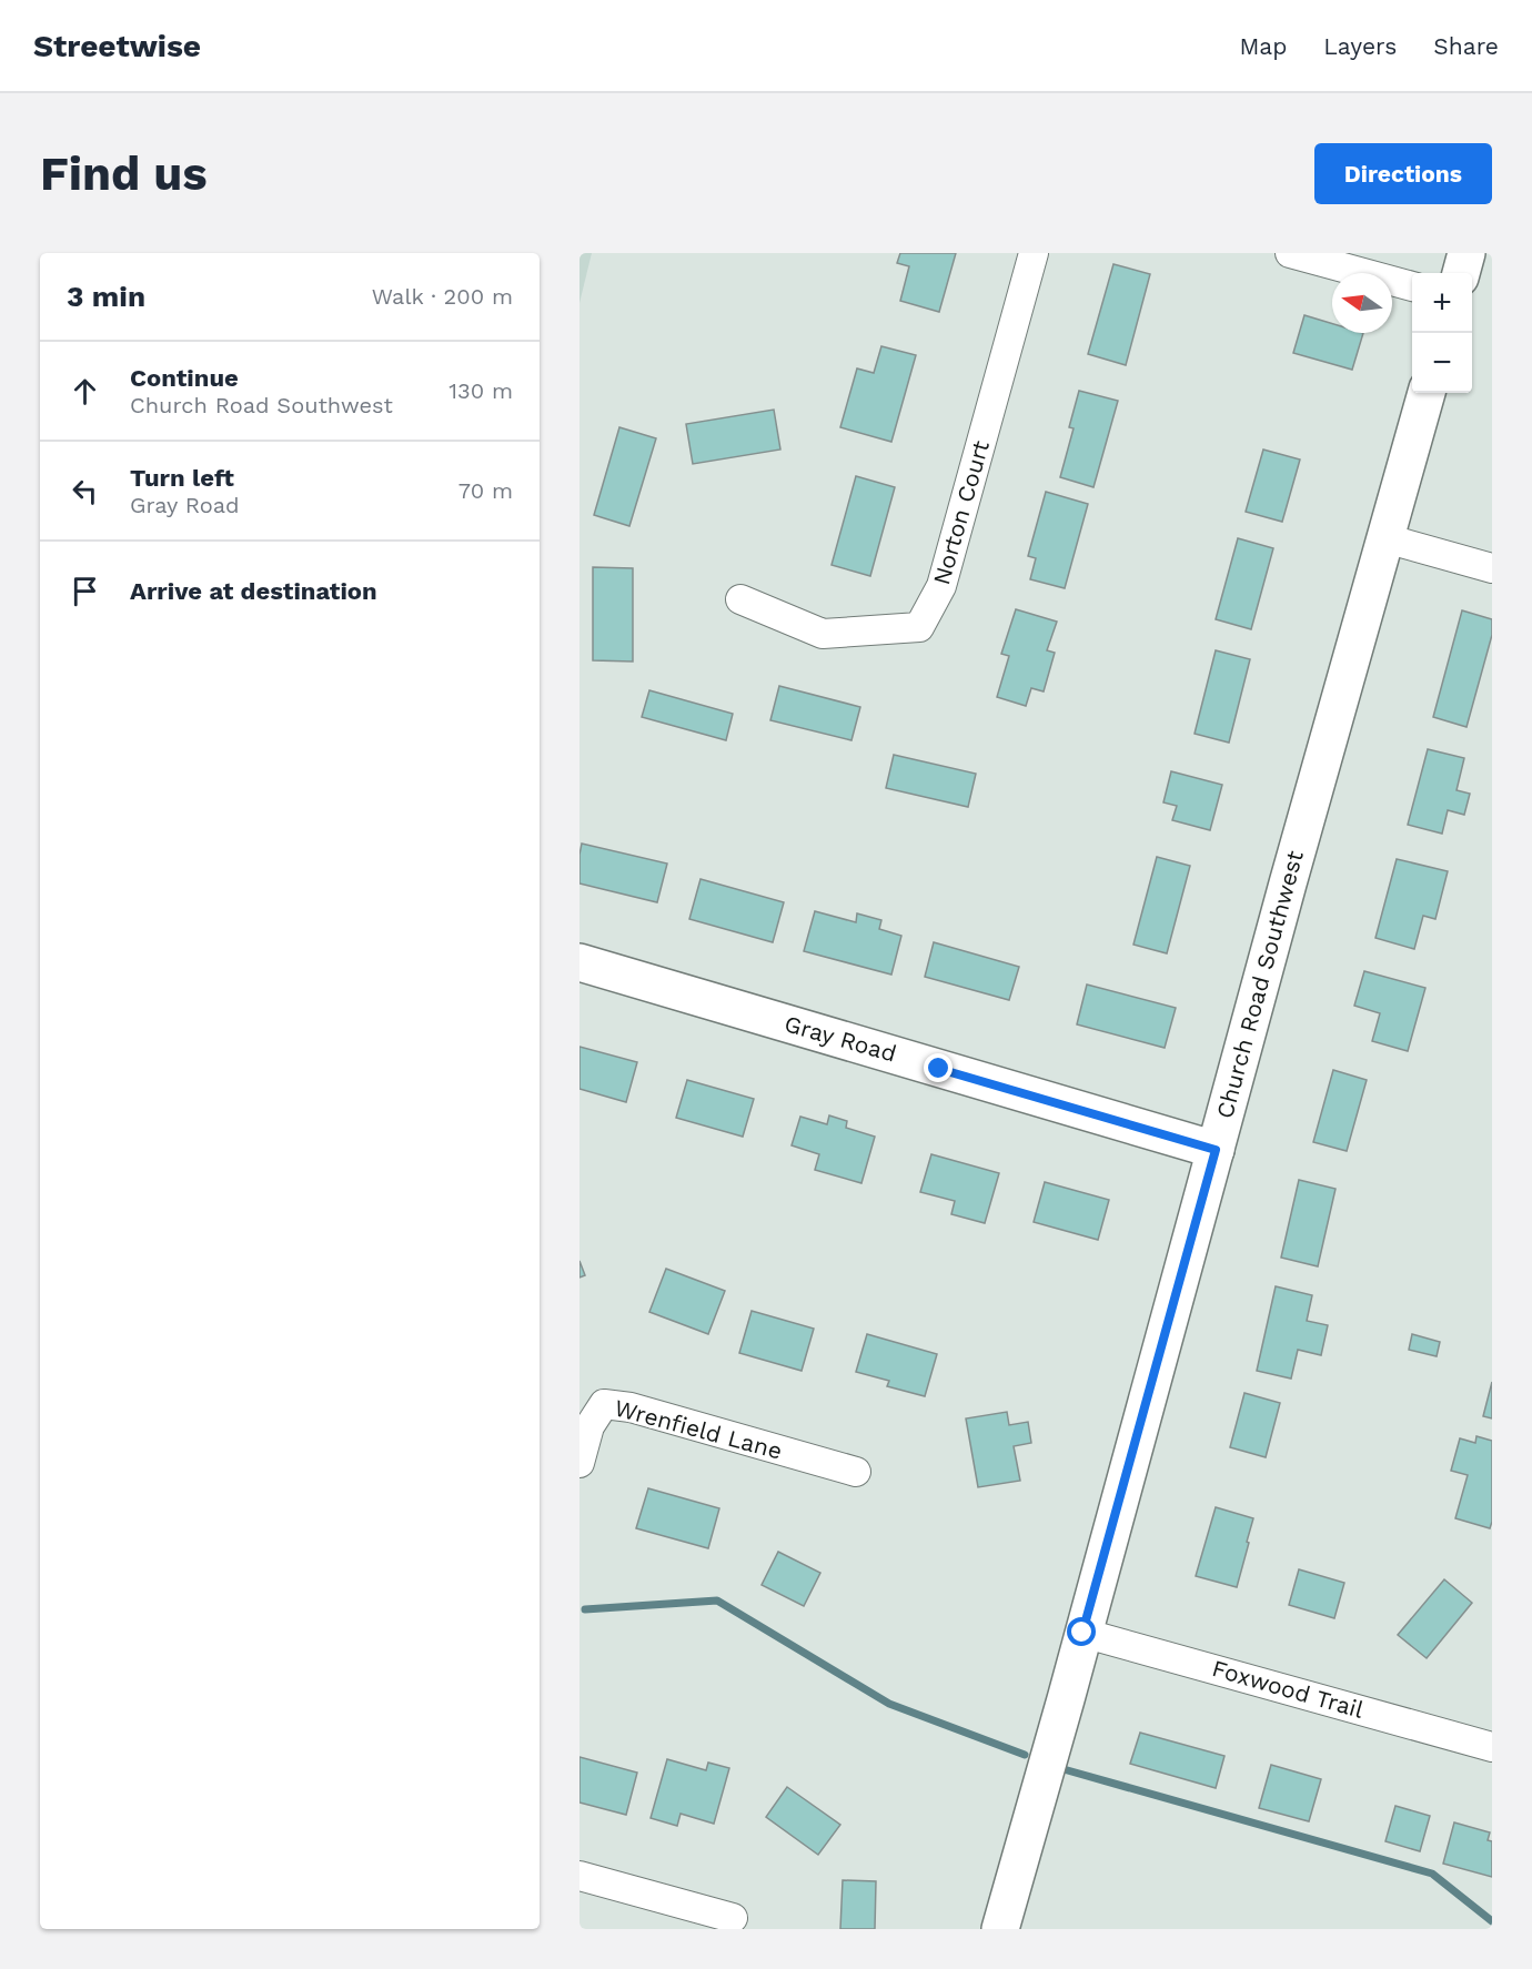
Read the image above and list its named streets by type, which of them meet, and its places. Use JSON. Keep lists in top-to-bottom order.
{
  "streets": {
    "street": [
      "Norton Court",
      "Church Road Southwest",
      "Gray Road",
      "Wrenfield Lane",
      "Foxwood Trail"
    ]
  },
  "crossings": [
    ["Church Road Southwest", "Gray Road"],
    ["Church Road Southwest", "Foxwood Trail"]
  ],
  "north": "left",
  "page": {
    "header": "Streetwise",
    "nav": ["Map", "Layers", "Share"],
    "buttons": "Directions",
    "title": "Find us",
    "heading": ["3 min", "Walk · 200 m"],
    "map_buttons": ["+", "−"],
    "list": [
      ["Continue", "Church Road Southwest", "130 m"],
      ["Turn left", "Gray Road", "70 m"],
      "Arrive at destination"
    ]
  }
}
